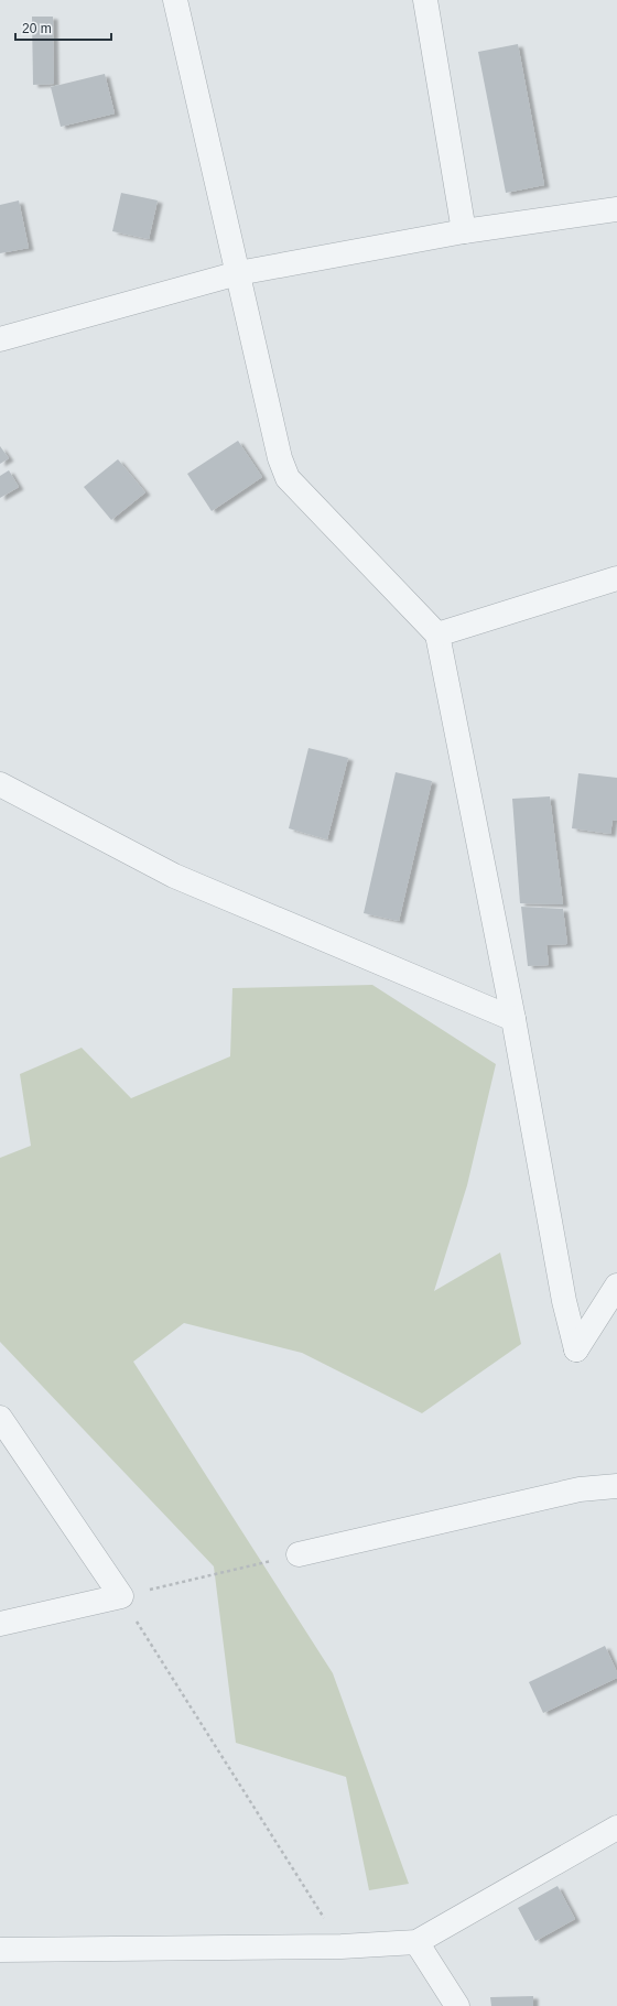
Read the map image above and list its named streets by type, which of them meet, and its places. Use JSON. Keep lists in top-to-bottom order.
{
  "scale_bar": "20 m"
}
